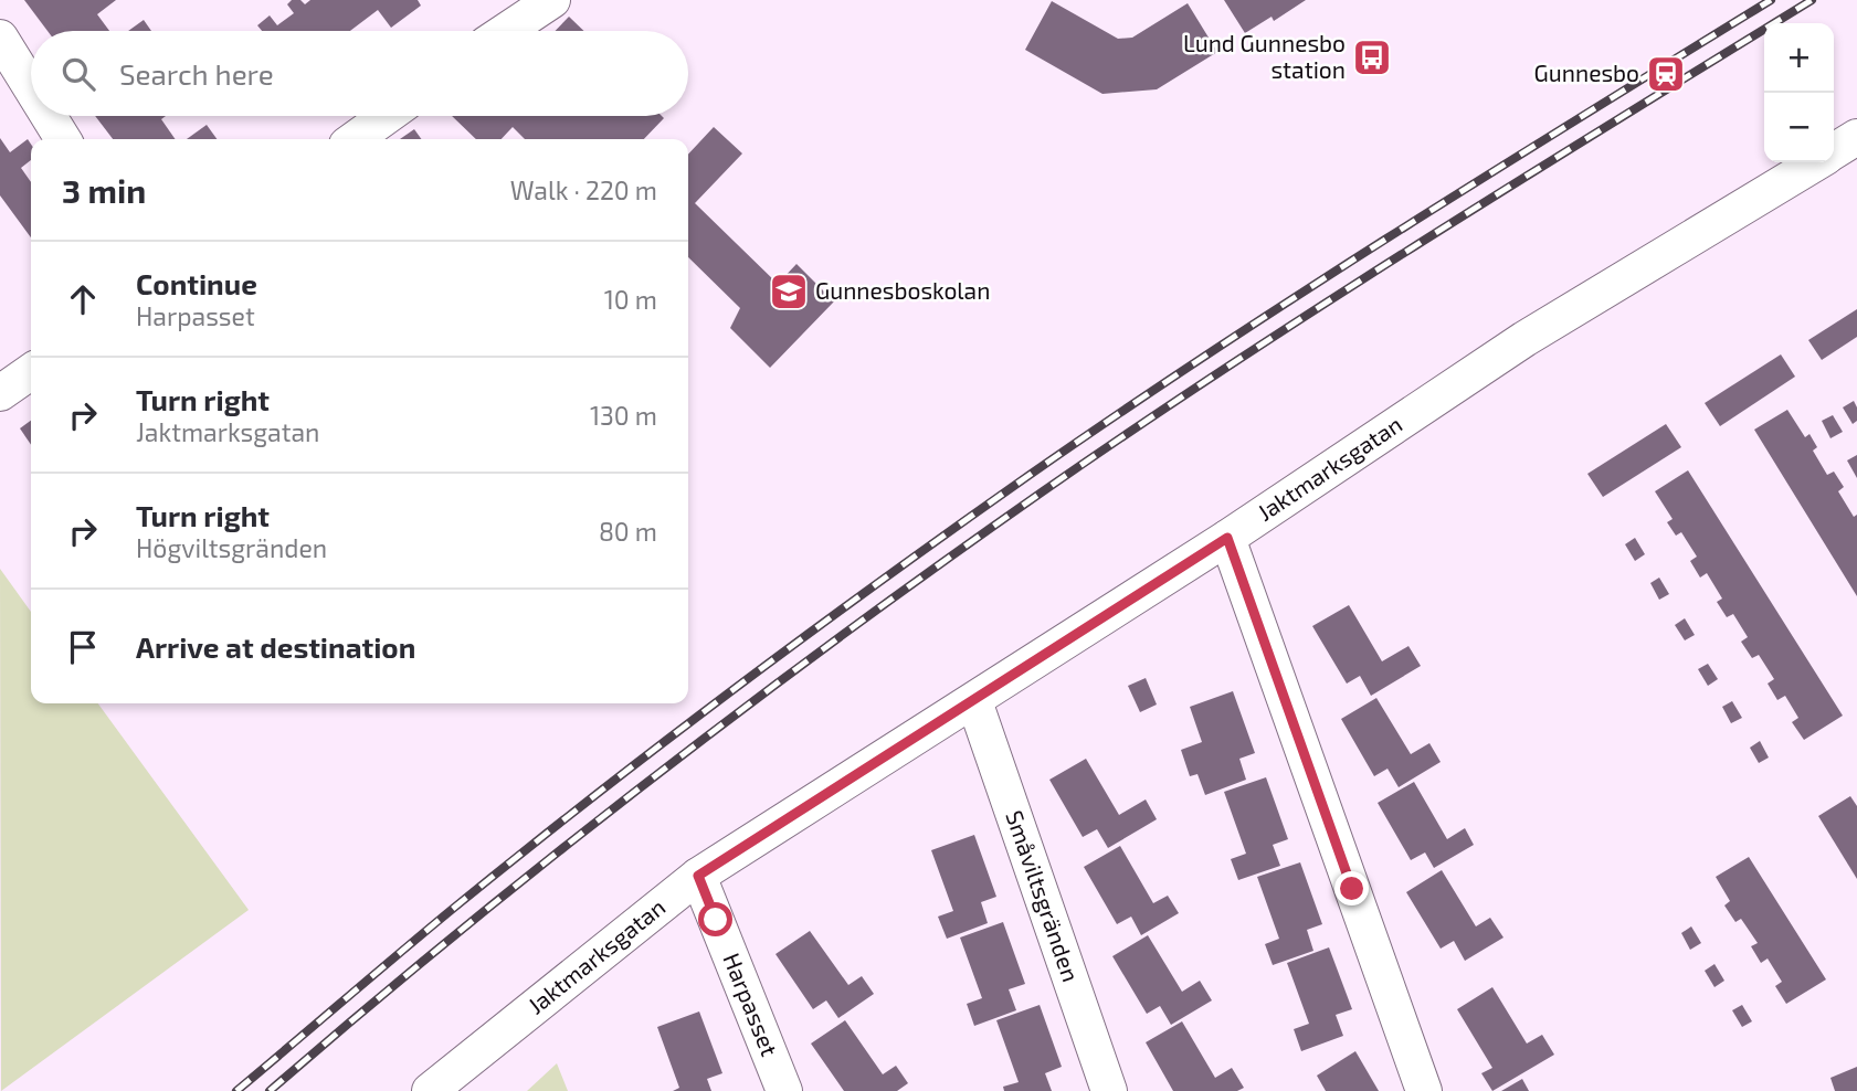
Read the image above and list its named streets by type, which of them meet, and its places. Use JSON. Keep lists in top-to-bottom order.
{
  "streets": {
    "street": ["Jaktmarksgatan", "Småviltsgränden", "Harpasset"]
  },
  "crossings": [
    ["Jaktmarksgatan", "Småviltsgränden"],
    ["Jaktmarksgatan", "Harpasset"]
  ],
  "places": {
    "bus stop": ["Lund Gunnesbo station"],
    "station": ["Gunnesbo"],
    "school or university": ["Gunnesboskolan"]
  },
  "page": {
    "map_buttons": ["+", "−"],
    "search": "Search here",
    "heading": ["3 min", "Walk · 220 m"],
    "list": [
      ["Continue", "Harpasset", "10 m"],
      ["Turn right", "Jaktmarksgatan", "130 m"],
      ["Turn right", "Högviltsgränden", "80 m"],
      "Arrive at destination"
    ]
  }
}
